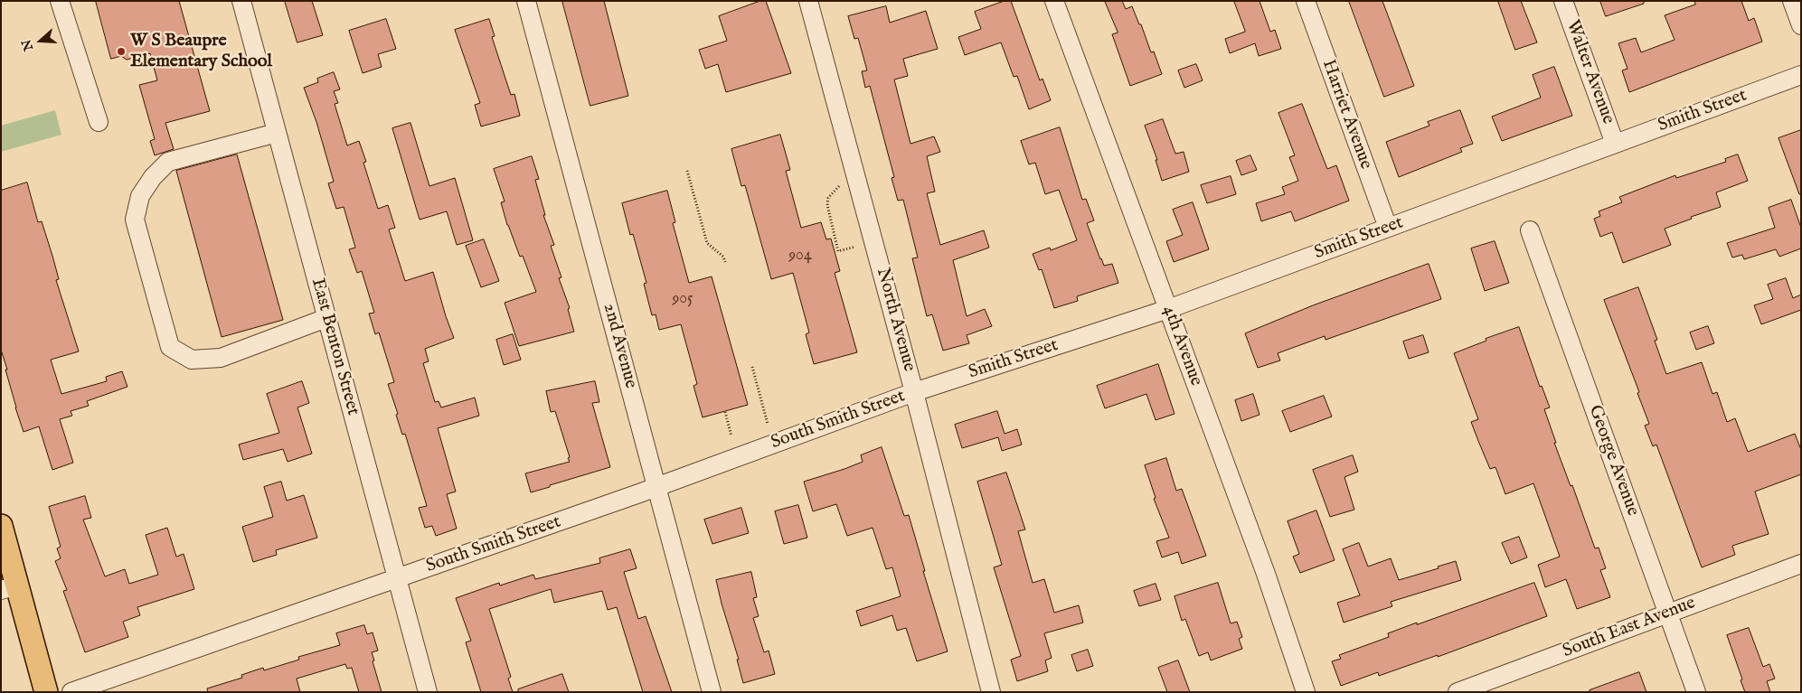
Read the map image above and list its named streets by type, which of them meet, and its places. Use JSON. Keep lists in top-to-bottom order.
{
  "streets": {
    "street": [
      "Walter Avenue",
      "Smith Street",
      "Harriet Avenue",
      "North Avenue",
      "2nd Avenue",
      "4th Avenue",
      "East Benton Street",
      "South Smith Street",
      "George Avenue",
      "South East Avenue"
    ]
  },
  "crossings": [
    ["Walter Avenue", "Smith Street"],
    ["Smith Street", "Harriet Avenue"],
    ["Smith Street", "North Avenue"],
    ["Smith Street", "4th Avenue"],
    ["Smith Street", "South Smith Street"],
    ["North Avenue", "South Smith Street"],
    ["2nd Avenue", "South Smith Street"],
    ["East Benton Street", "South Smith Street"],
    ["George Avenue", "South East Avenue"]
  ],
  "places": ["W S Beaupre Elementary School"],
  "house_numbers": ["904", "905"],
  "north": "left"
}
